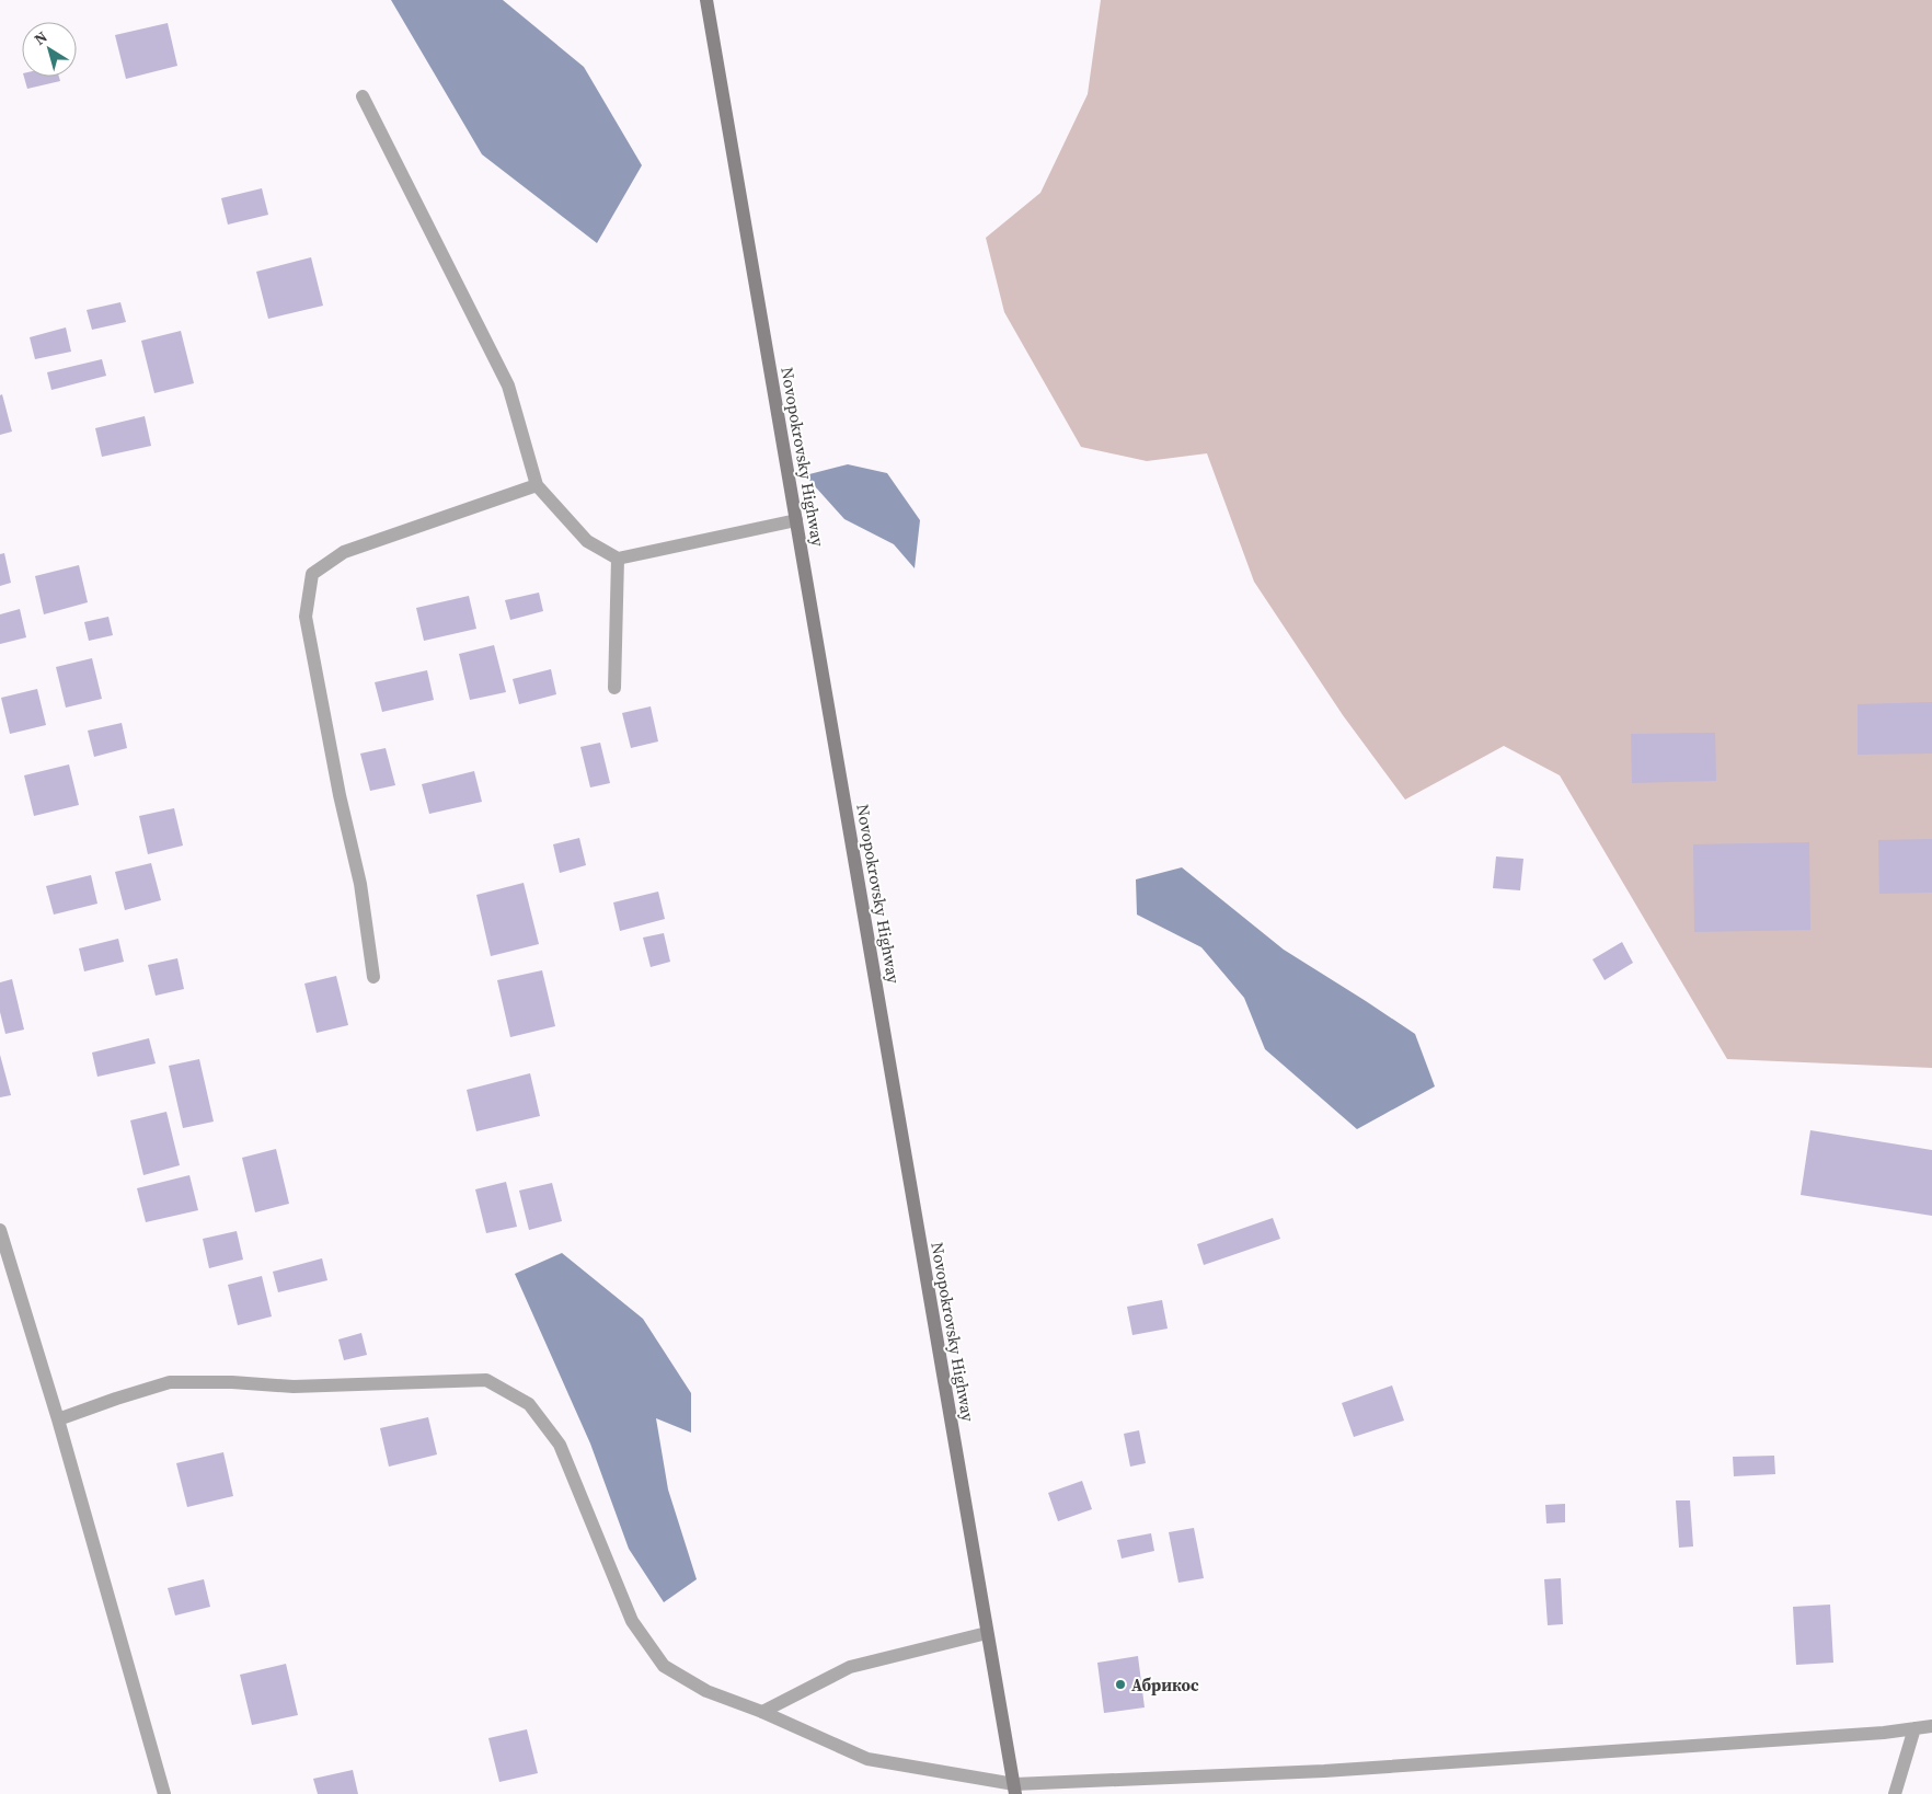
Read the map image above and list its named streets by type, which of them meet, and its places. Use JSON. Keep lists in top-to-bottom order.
{
  "streets": {
    "main road": ["Novopokrovsky Highway"]
  },
  "places": ["Абрикос"],
  "north": "top left"
}
